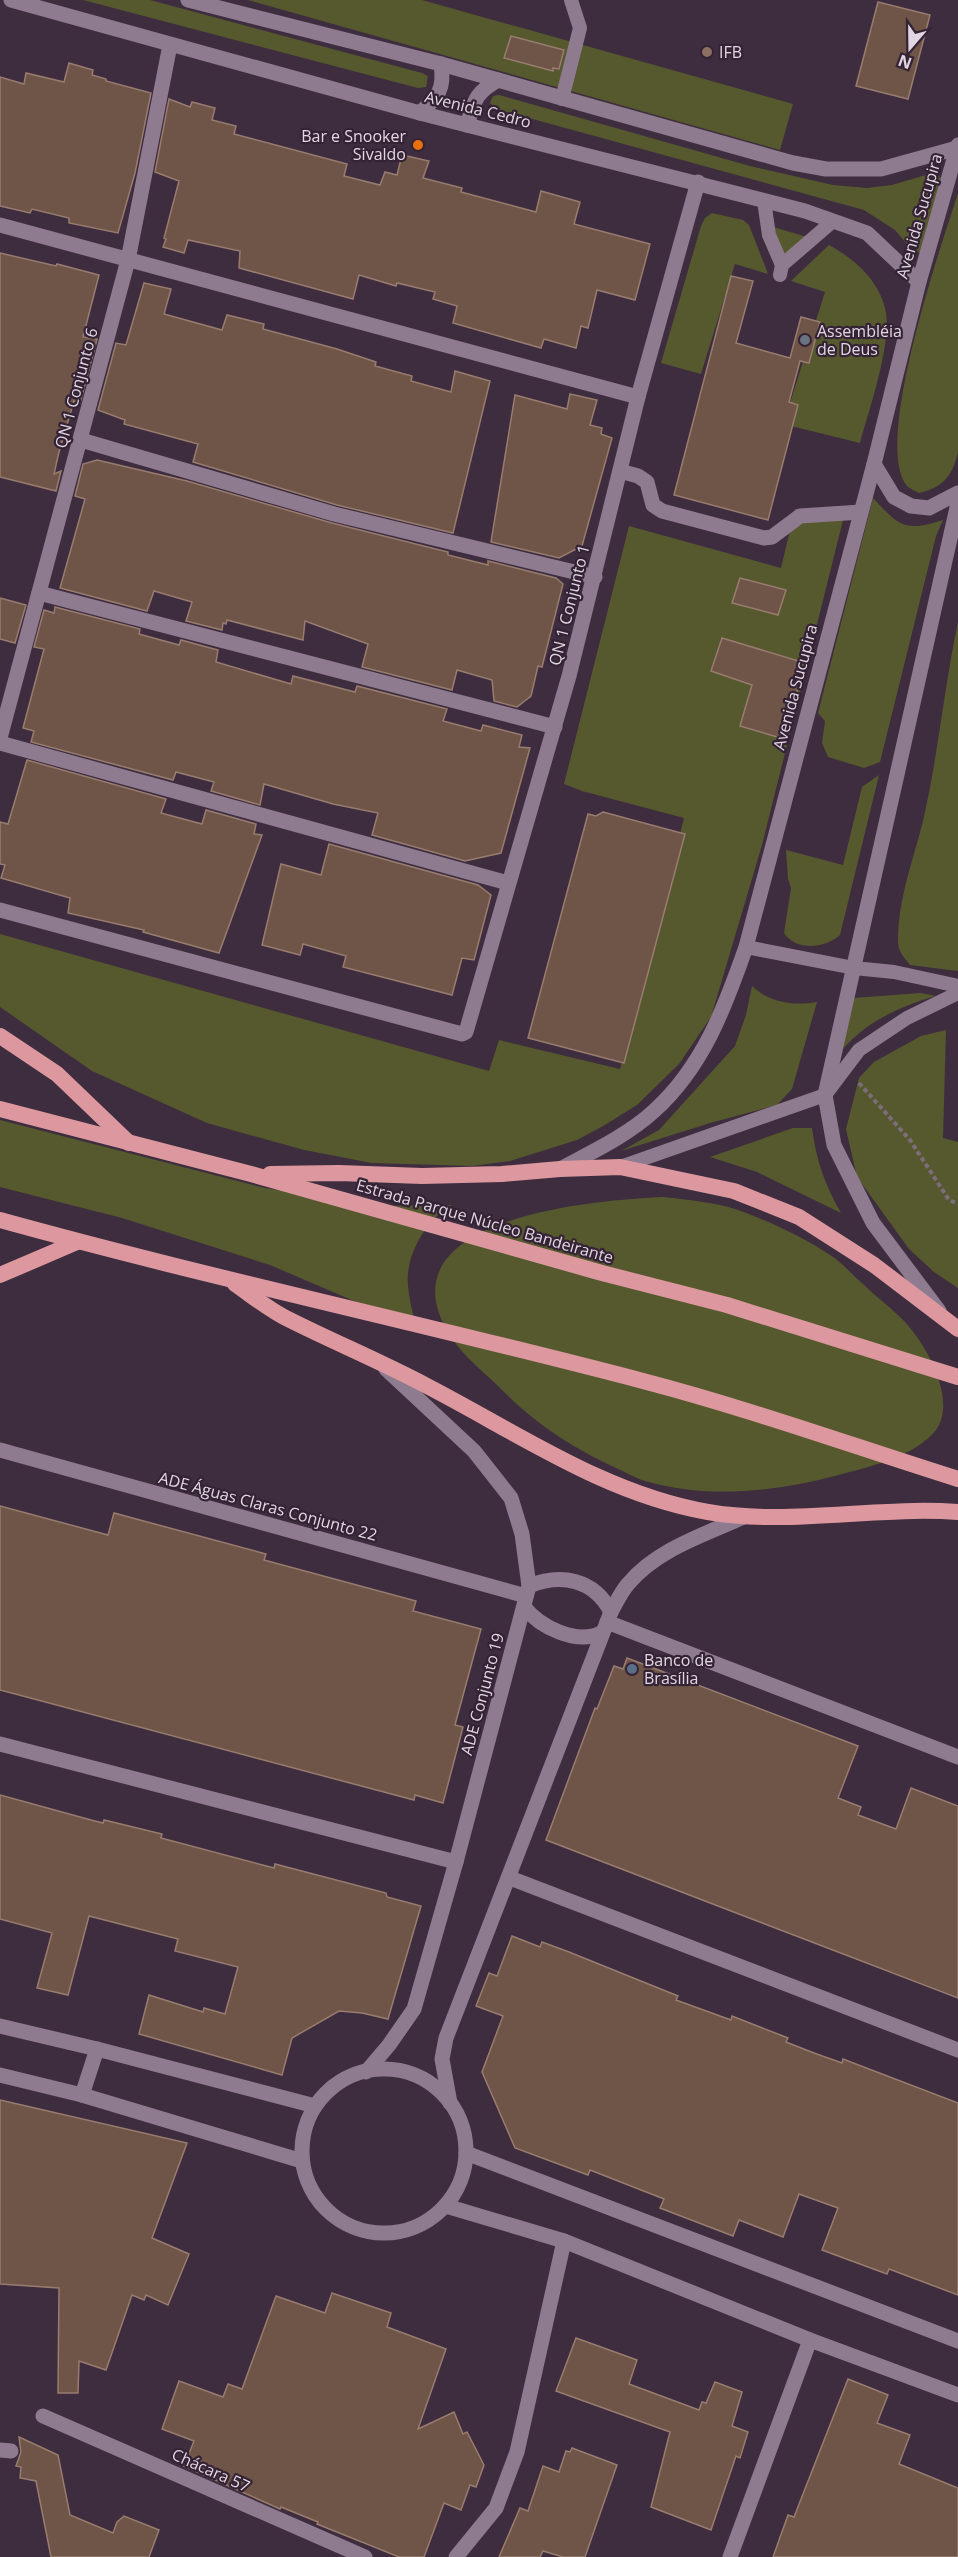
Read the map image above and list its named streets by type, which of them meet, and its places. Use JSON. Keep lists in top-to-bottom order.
{
  "streets": {
    "highway": ["Estrada Parque Núcleo Bandeirante"],
    "street": [
      "Avenida Cedro",
      "Avenida Sucupira",
      "QN 1 Conjunto 6",
      "QN 1 Conjunto 1",
      "ADE Águas Claras Conjunto 22",
      "ADE Conjunto 19",
      "Chácara 57"
    ]
  },
  "crossings": [
    ["Avenida Cedro", "Avenida Sucupira"],
    ["Avenida Cedro", "QN 1 Conjunto 6"],
    ["Avenida Cedro", "QN 1 Conjunto 1"],
    ["ADE Águas Claras Conjunto 22", "ADE Conjunto 19"]
  ],
  "places": [
    "IFB",
    "Bar e Snooker Sivaldo",
    "Assembléia de Deus",
    "Banco de Brasília"
  ],
  "north": "bottom"
}
